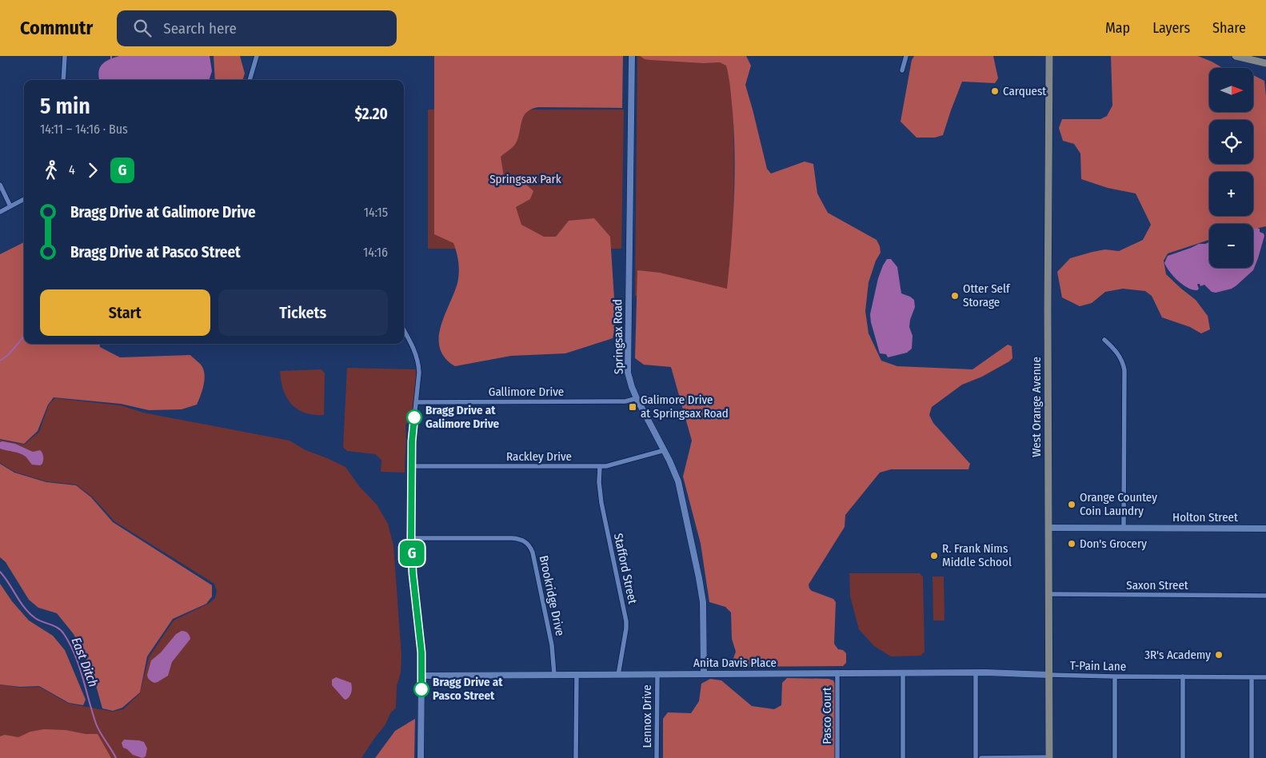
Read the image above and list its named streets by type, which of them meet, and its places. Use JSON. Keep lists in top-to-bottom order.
{
  "streets": {
    "main road": ["West Orange Avenue"],
    "street": [
      "Springsax Road",
      "Gallimore Drive",
      "Rackley Drive",
      "Holton Street",
      "Stafford Street",
      "Saxon Street",
      "Brookridge Drive",
      "Anita Davis Place",
      "T-Pain Lane",
      "Pasco Court",
      "Lennox Drive"
    ]
  },
  "crossings": [
    ["Springsax Road", "Gallimore Drive"],
    ["Springsax Road", "Rackley Drive"],
    ["Springsax Road", "Anita Davis Place"],
    ["West Orange Avenue", "Holton Street"],
    ["West Orange Avenue", "Saxon Street"],
    ["West Orange Avenue", "Anita Davis Place"],
    ["West Orange Avenue", "T-Pain Lane"],
    ["Rackley Drive", "Stafford Street"],
    ["Stafford Street", "Anita Davis Place"],
    ["Brookridge Drive", "Anita Davis Place"],
    ["Anita Davis Place", "T-Pain Lane"],
    ["Anita Davis Place", "Pasco Court"],
    ["Anita Davis Place", "Lennox Drive"]
  ],
  "water": ["East Ditch"],
  "parks": ["Springsax Park"],
  "places": {
    "other": [
      "Carquest",
      "Otter Self Storage",
      "Bragg Drive at Galimore Drive",
      "Orange Countey Coin Laundry",
      "Don's Grocery",
      "R. Frank Nims Middle School",
      "3R's Academy",
      "Bragg Drive at Pasco Street"
    ],
    "transit": ["Galimore Drive at Springsax Road"]
  },
  "lines": ["bus line G"],
  "north": "right",
  "page": {
    "header": "Commutr",
    "search": "Search here",
    "nav": ["Map", "Layers", "Share"],
    "on_map": "G",
    "map_buttons": ["+", "−"],
    "heading": ["5 min", "14:11 – 14:16 · Bus", "$2.20"],
    "legs": ["4", "G"],
    "list": [
      {
        "name": "Bragg Drive at Galimore Drive",
        "value": "14:15"
      },
      {
        "name": "Bragg Drive at Pasco Street",
        "value": "14:16"
      }
    ],
    "buttons": ["Start", "Tickets"]
  }
}
